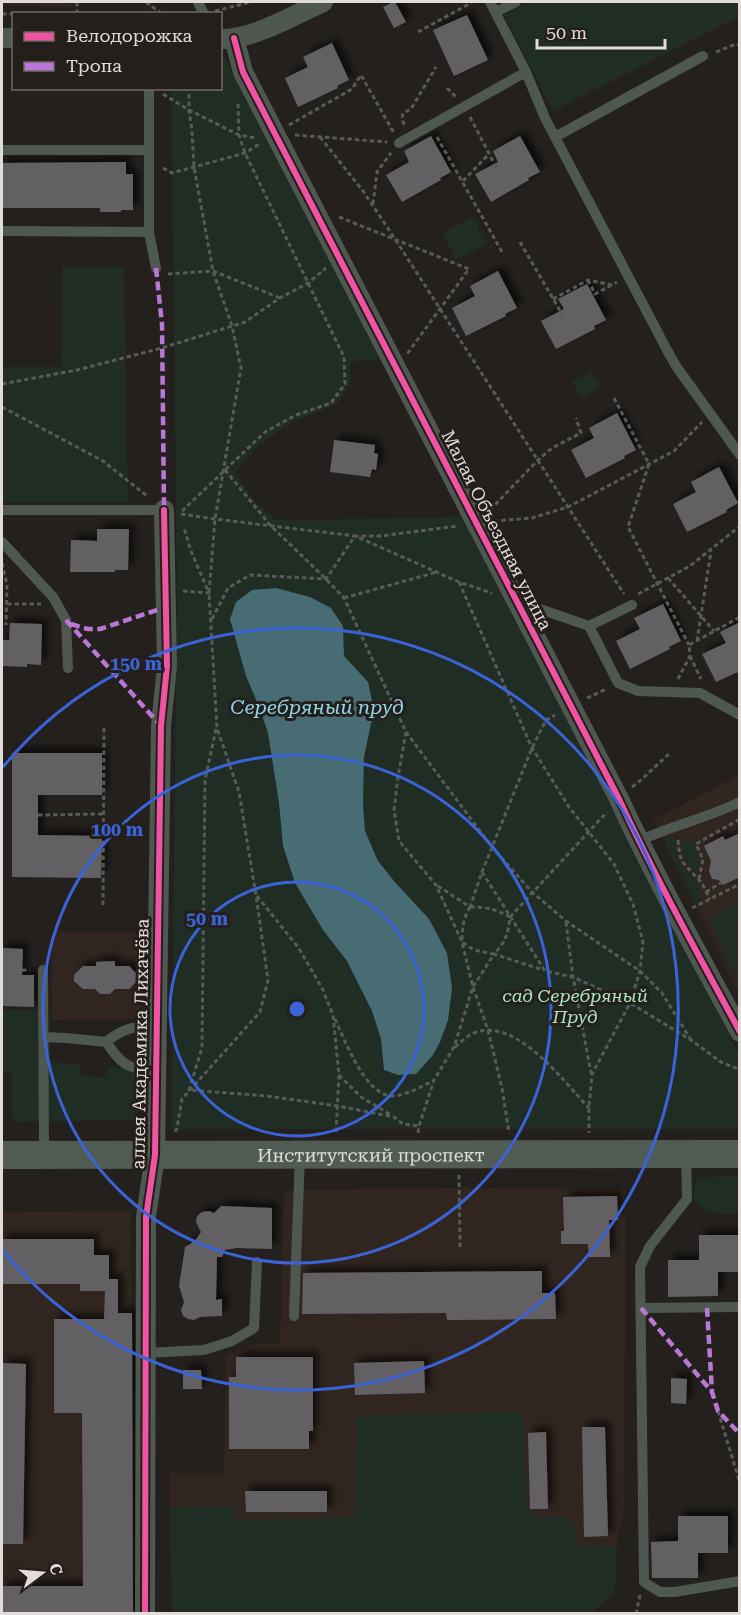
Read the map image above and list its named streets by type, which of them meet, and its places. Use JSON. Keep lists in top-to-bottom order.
{
  "streets": {
    "street": ["Малая Объездная улица", "аллея Академика Лихачёва", "Институтский проспект"]
  },
  "crossings": [
    ["аллея Академика Лихачёва", "Институтский проспект"]
  ],
  "water": ["Серебряный пруд"],
  "parks": ["сад Серебряный Пруд"],
  "legend": ["Велодорожка", "Тропа"],
  "scale_bar": "50 m",
  "north": "right",
  "rings": ["150 m", "100 m", "50 m"]
}
